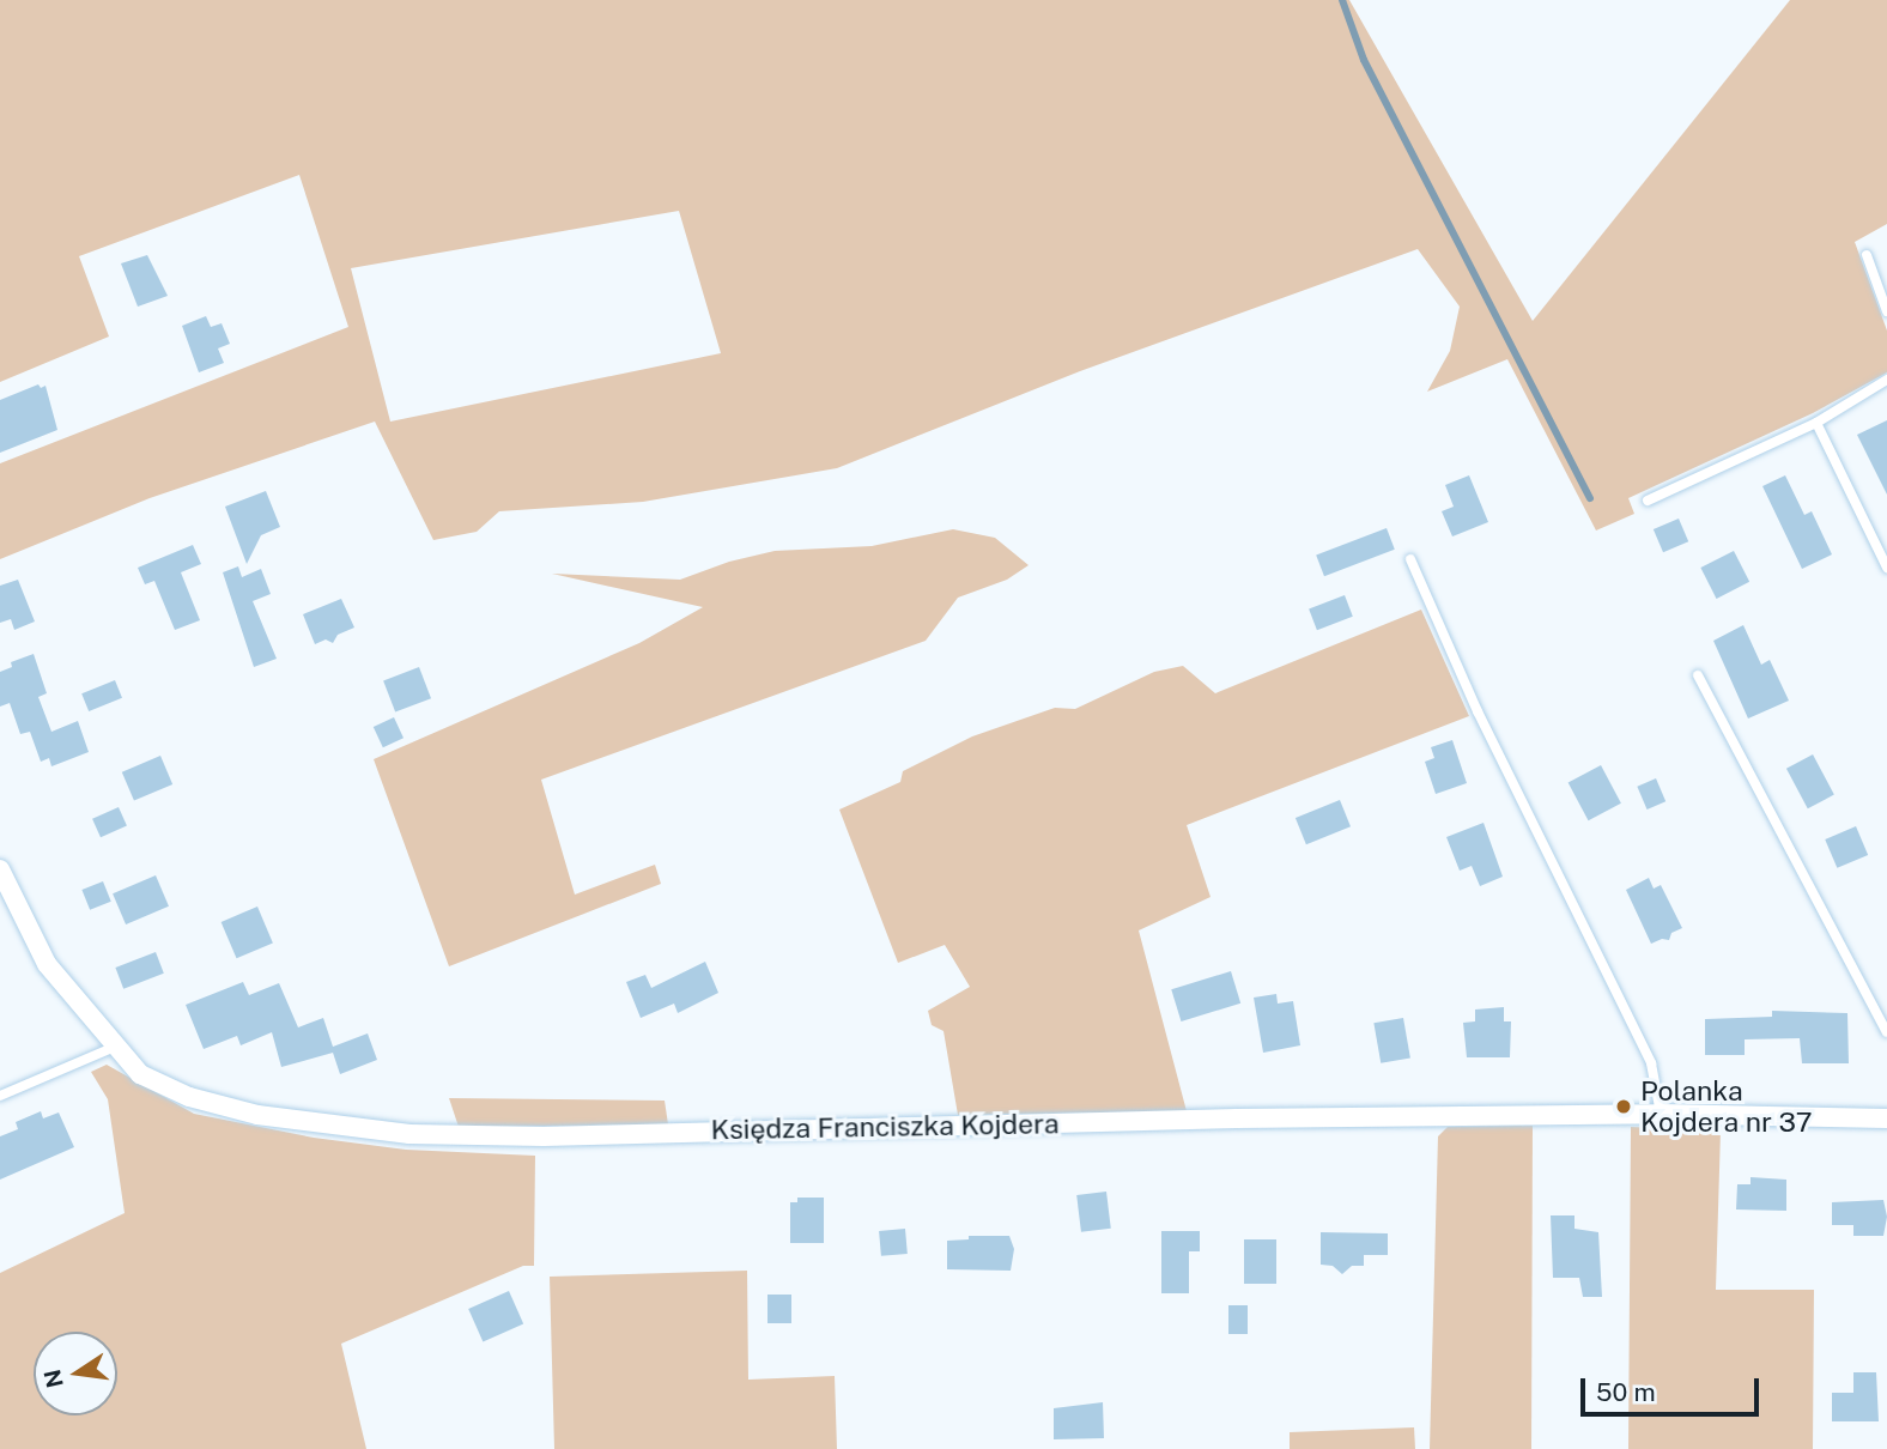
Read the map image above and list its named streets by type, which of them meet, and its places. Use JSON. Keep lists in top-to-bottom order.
{
  "streets": {
    "street": ["Księdza Franciszka Kojdera"]
  },
  "places": ["Polanka Kojdera nr 37"],
  "scale_bar": "50 m",
  "north": "left"
}
